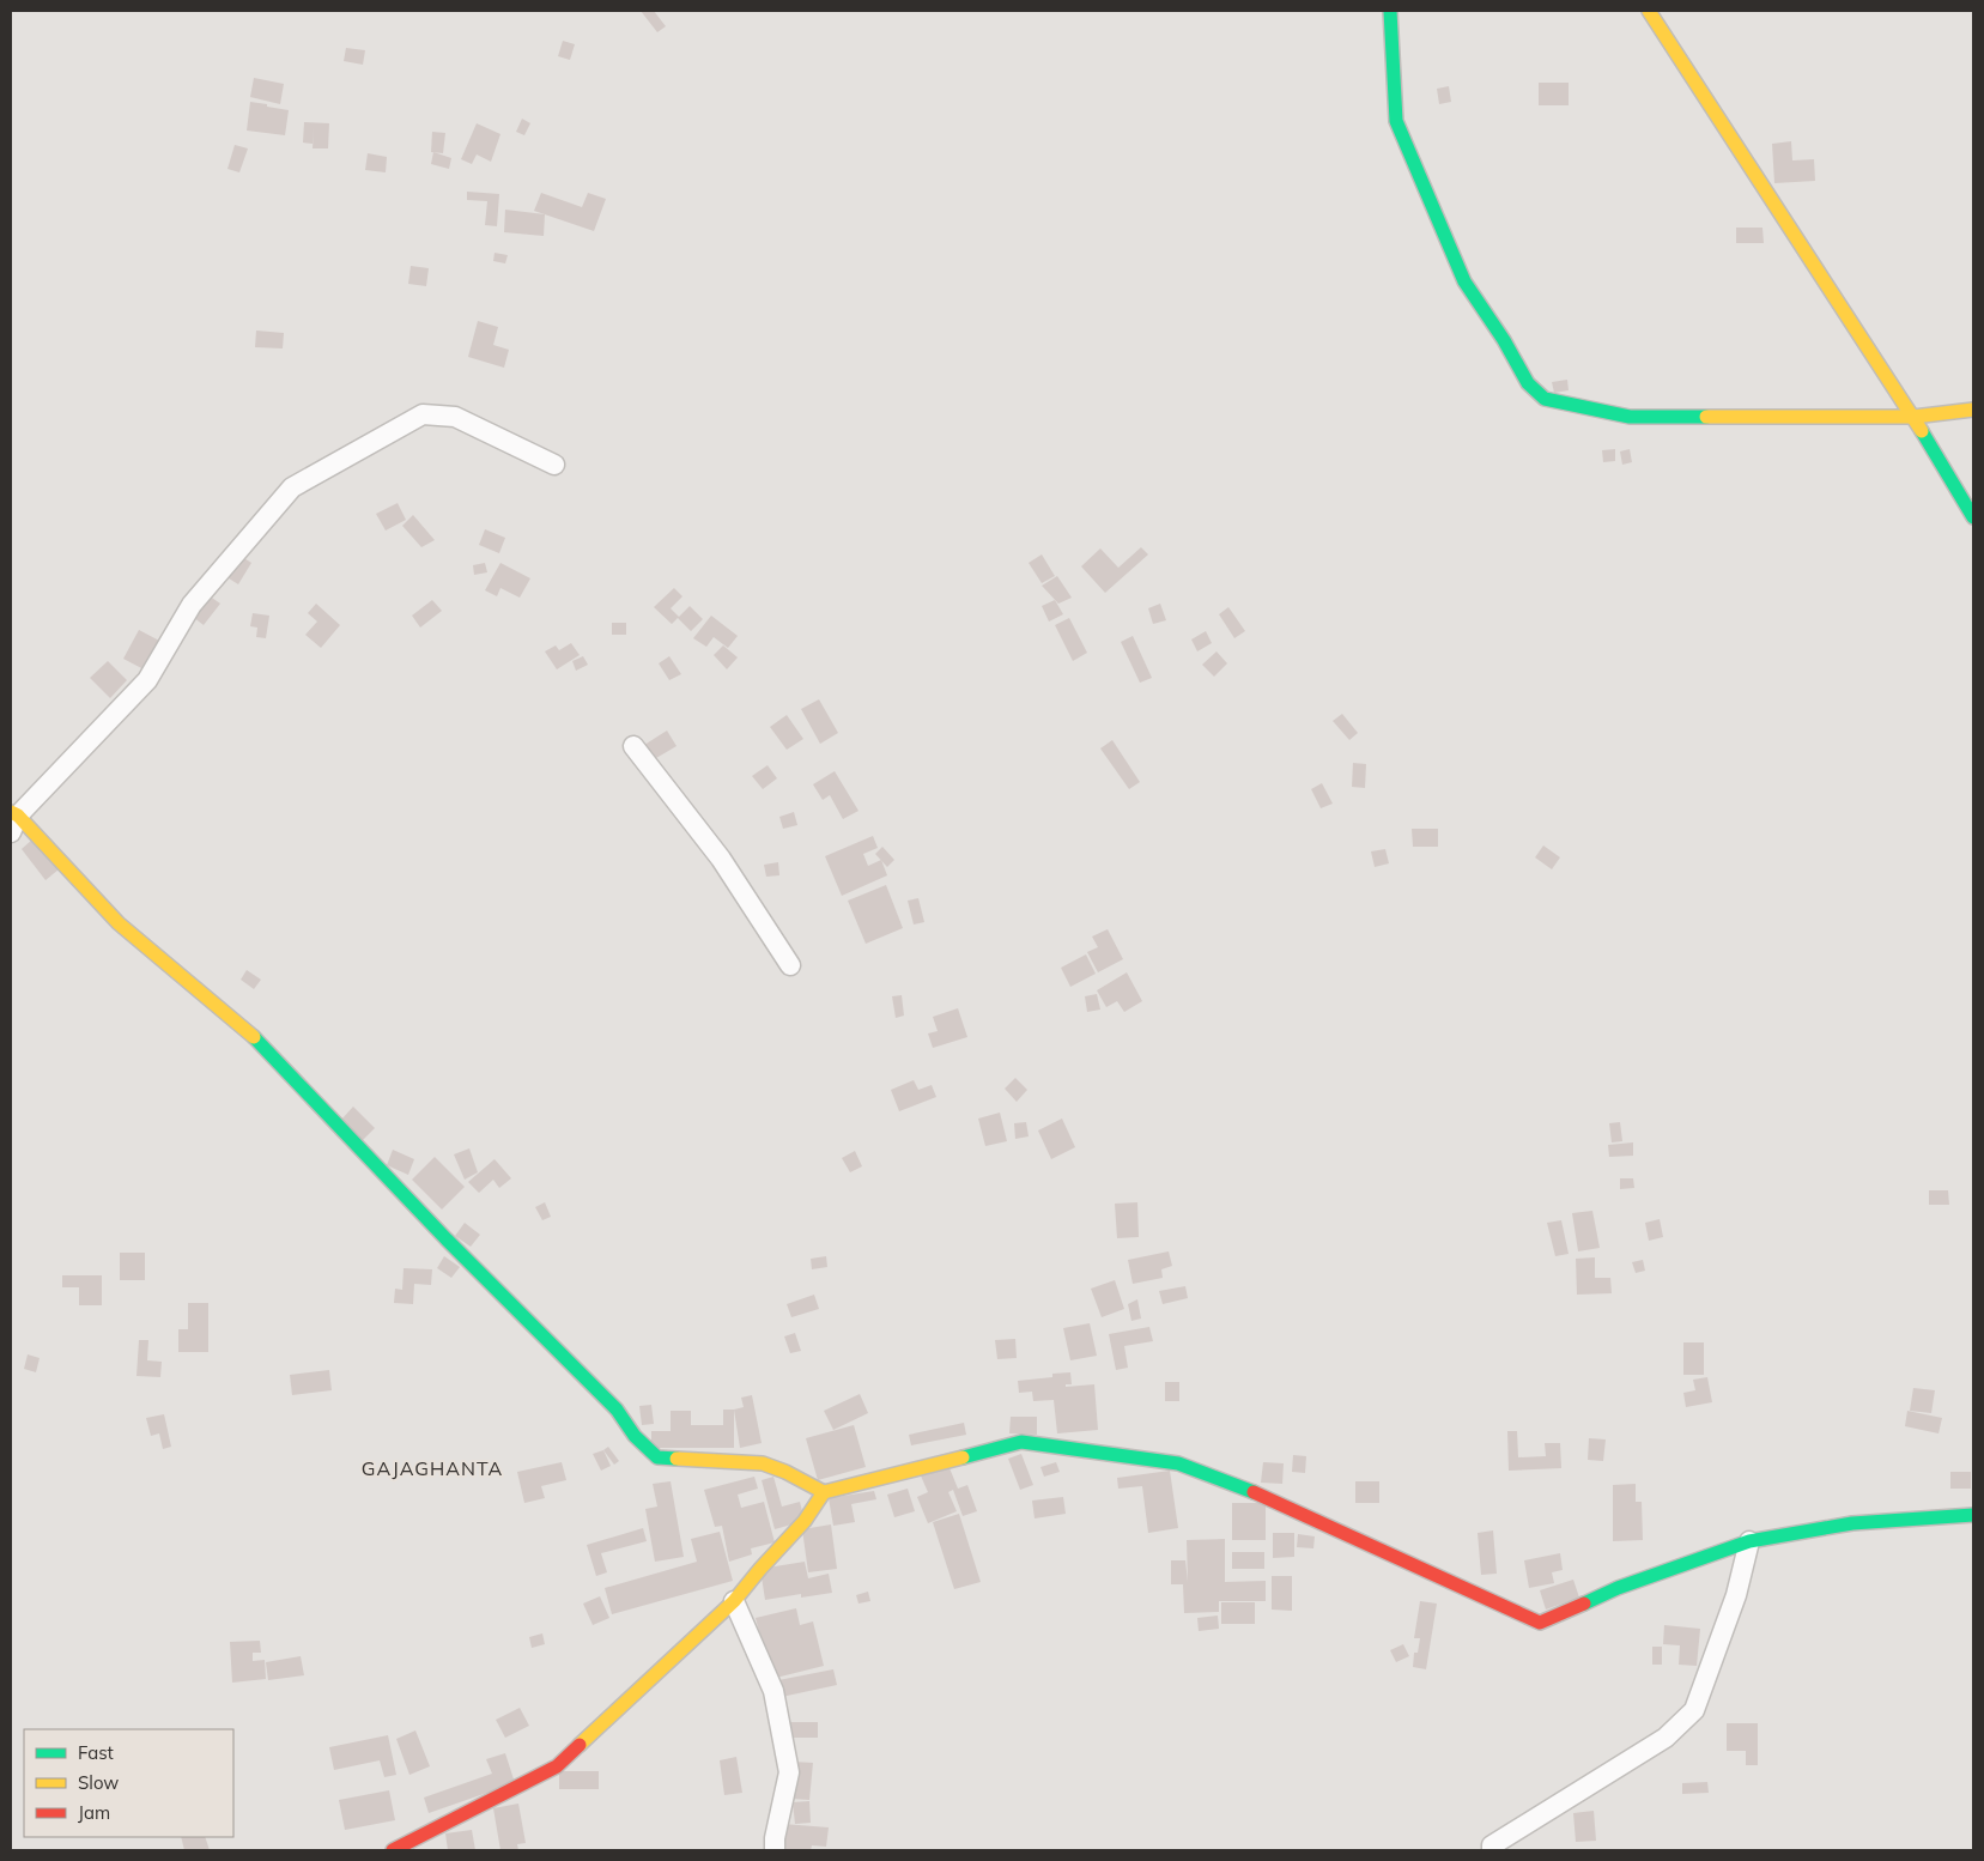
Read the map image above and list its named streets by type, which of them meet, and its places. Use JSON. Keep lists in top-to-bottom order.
{
  "districts": ["GAJAGHANTA"],
  "legend": ["Fast", "Slow", "Jam"]
}
